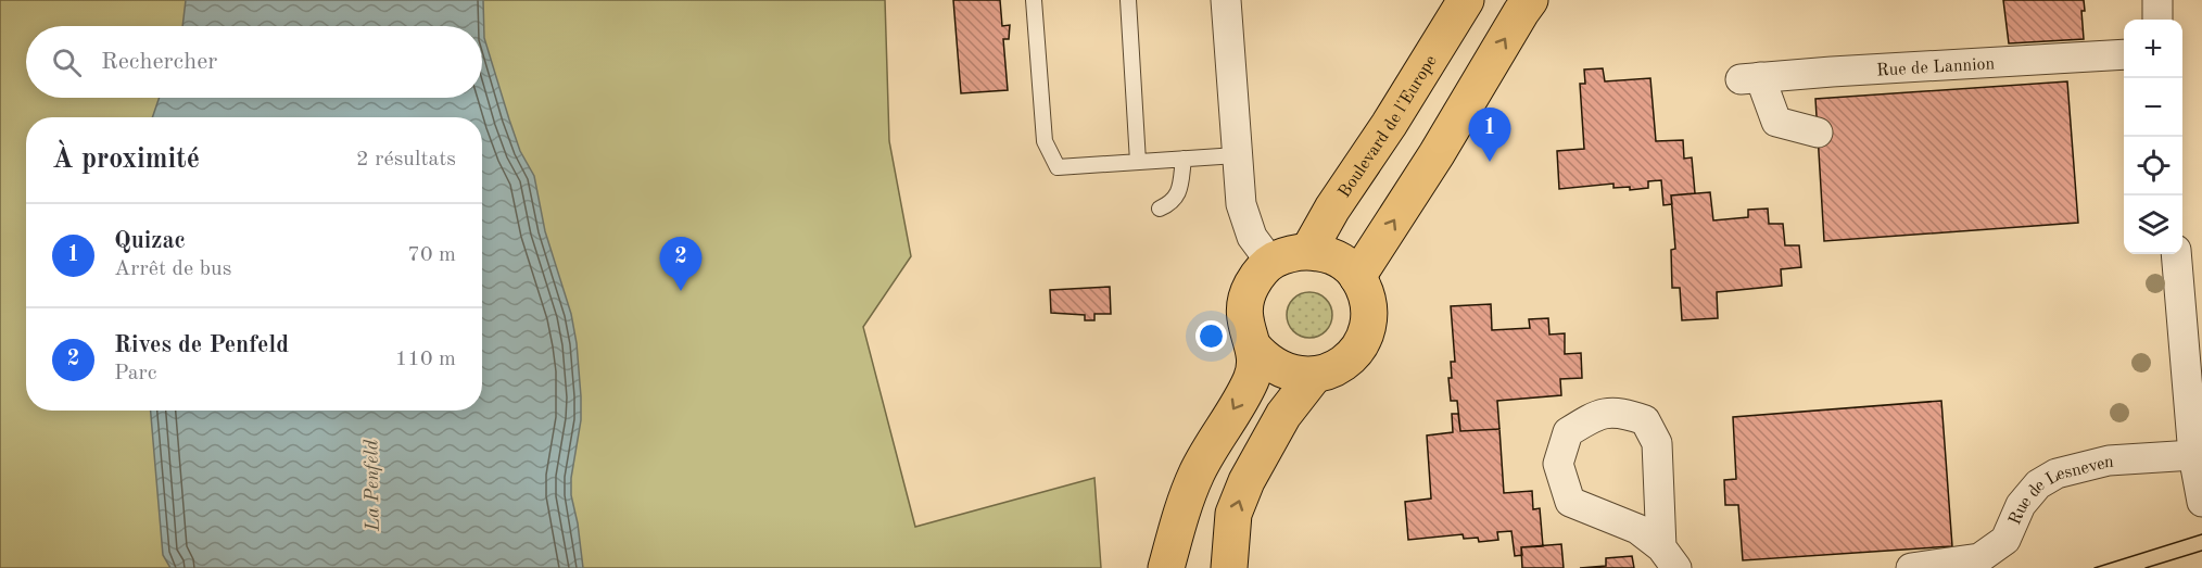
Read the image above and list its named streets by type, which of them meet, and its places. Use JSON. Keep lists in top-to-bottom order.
{
  "streets": {
    "main road": ["Boulevard de l'Europe"],
    "street": ["Rue de Lannion", "Rue de Lesneven"]
  },
  "water": ["La Penfeld"],
  "page": {
    "map_buttons": ["+", "−"],
    "search": "Rechercher",
    "pins": ["1", "2"],
    "heading": ["À proximité", "2 résultats"],
    "list": [
      {
        "mark": "1",
        "name": "Quizac",
        "note": "Arrêt de bus",
        "value": "70 m"
      },
      {
        "mark": "2",
        "name": "Rives de Penfeld",
        "note": "Parc",
        "value": "110 m"
      }
    ]
  }
}
